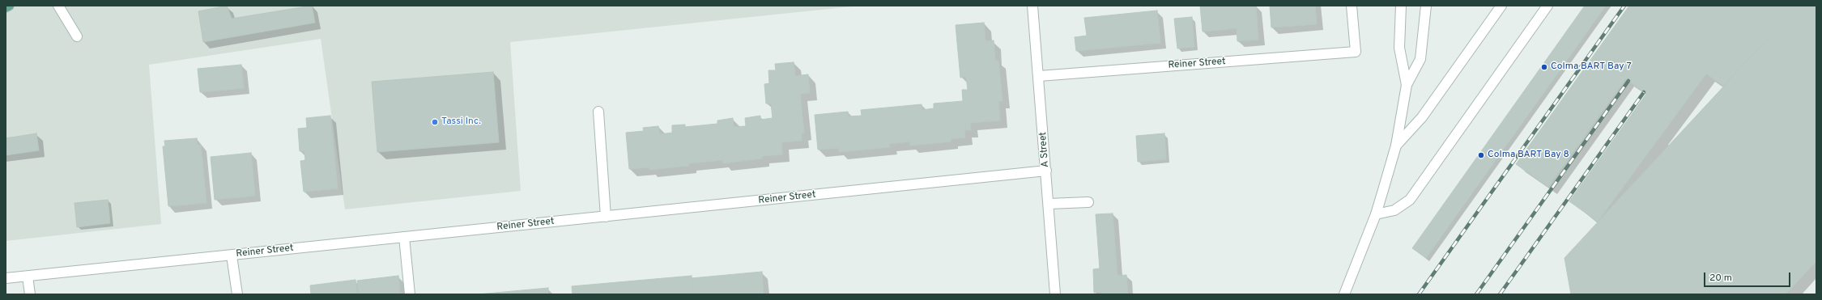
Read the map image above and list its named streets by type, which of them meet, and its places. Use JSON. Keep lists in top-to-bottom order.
{
  "streets": {
    "street": ["Reiner Street", "A Street"]
  },
  "crossings": [
    ["Reiner Street", "A Street"]
  ],
  "places": ["Colma BART Bay 7", "Tassi Inc.", "Colma BART Bay 8"],
  "scale_bar": "20 m"
}
